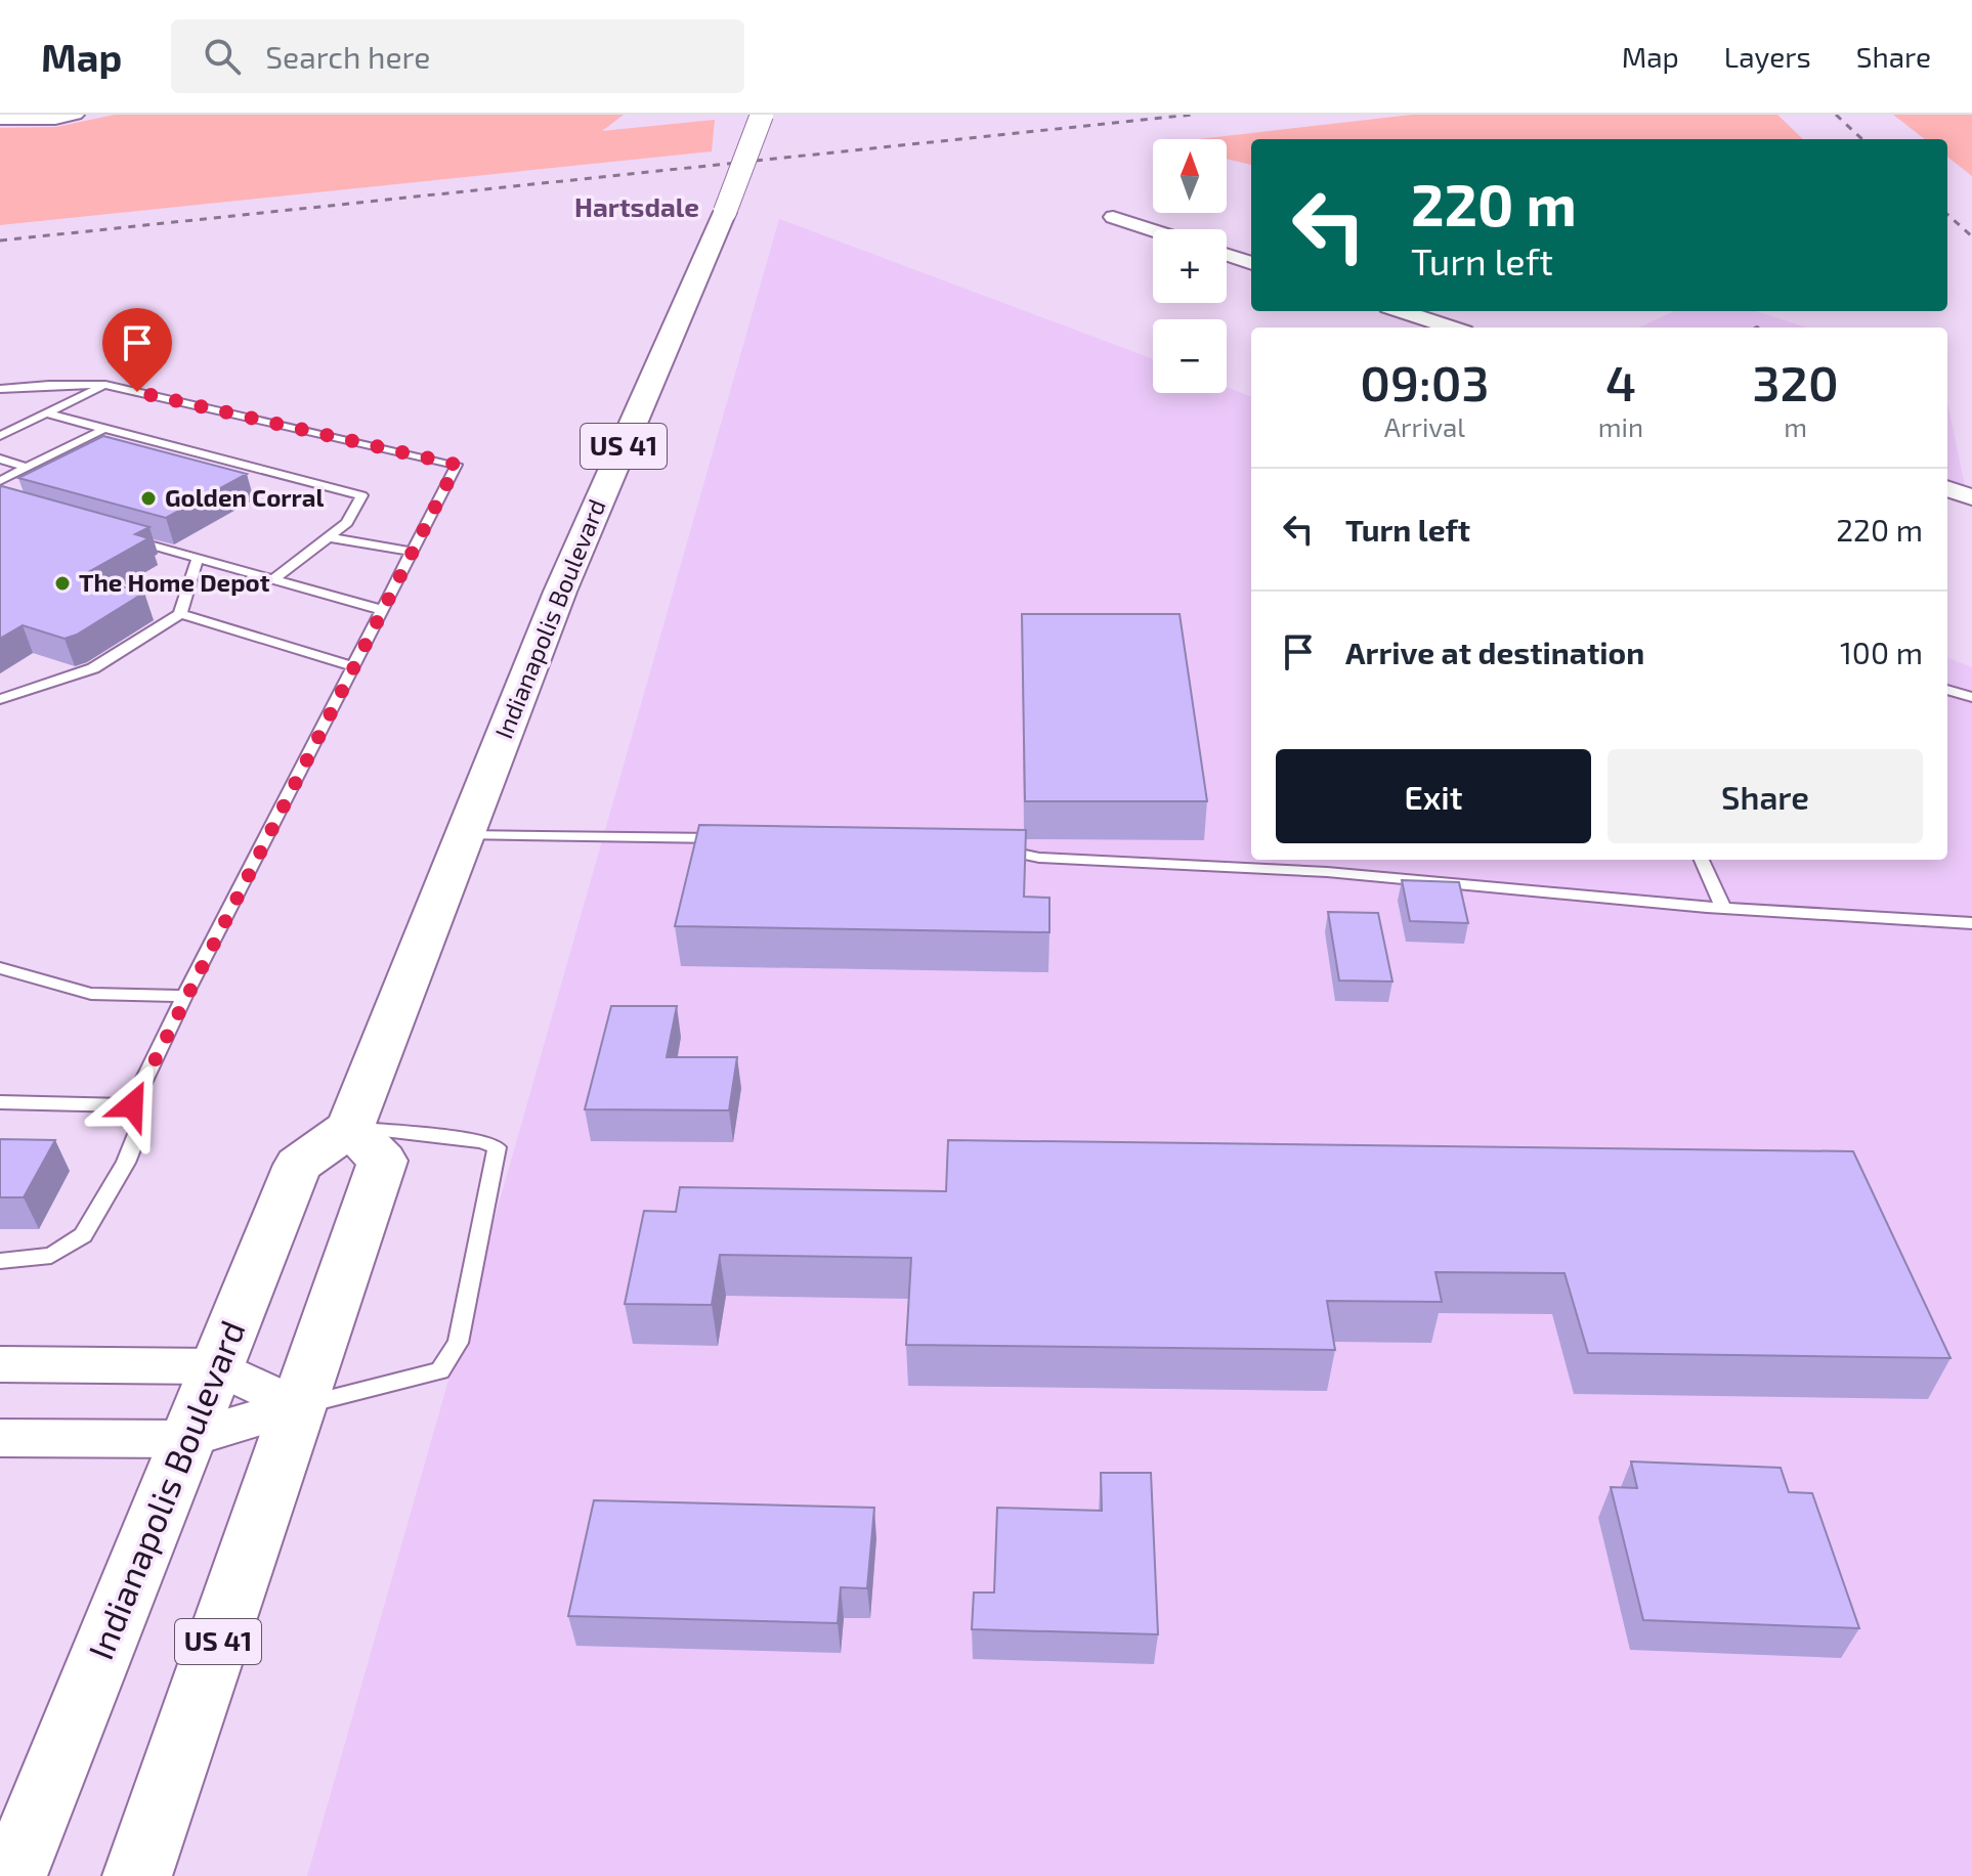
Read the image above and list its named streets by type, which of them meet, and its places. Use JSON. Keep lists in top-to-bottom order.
{
  "streets": {
    "highway": ["US 41", "Indianapolis Boulevard"]
  },
  "crossings": [
    ["US 41", "Indianapolis Boulevard"]
  ],
  "districts": ["Hartsdale"],
  "places": ["Golden Corral", "The Home Depot"],
  "north": "top",
  "page": {
    "header": "Map",
    "search": "Search here",
    "nav": ["Map", "Layers", "Share"],
    "map_buttons": ["+", "−"],
    "turn": ["220 m", "Turn left"],
    "eta": [
      "09:03",
      "Arrival",
      "4",
      "min",
      "320",
      "m"
    ],
    "list": [
      {
        "name": "Turn left",
        "value": "220 m"
      },
      {
        "name": "Arrive at destination",
        "value": "100 m"
      }
    ],
    "buttons": ["Exit", "Share"]
  }
}
